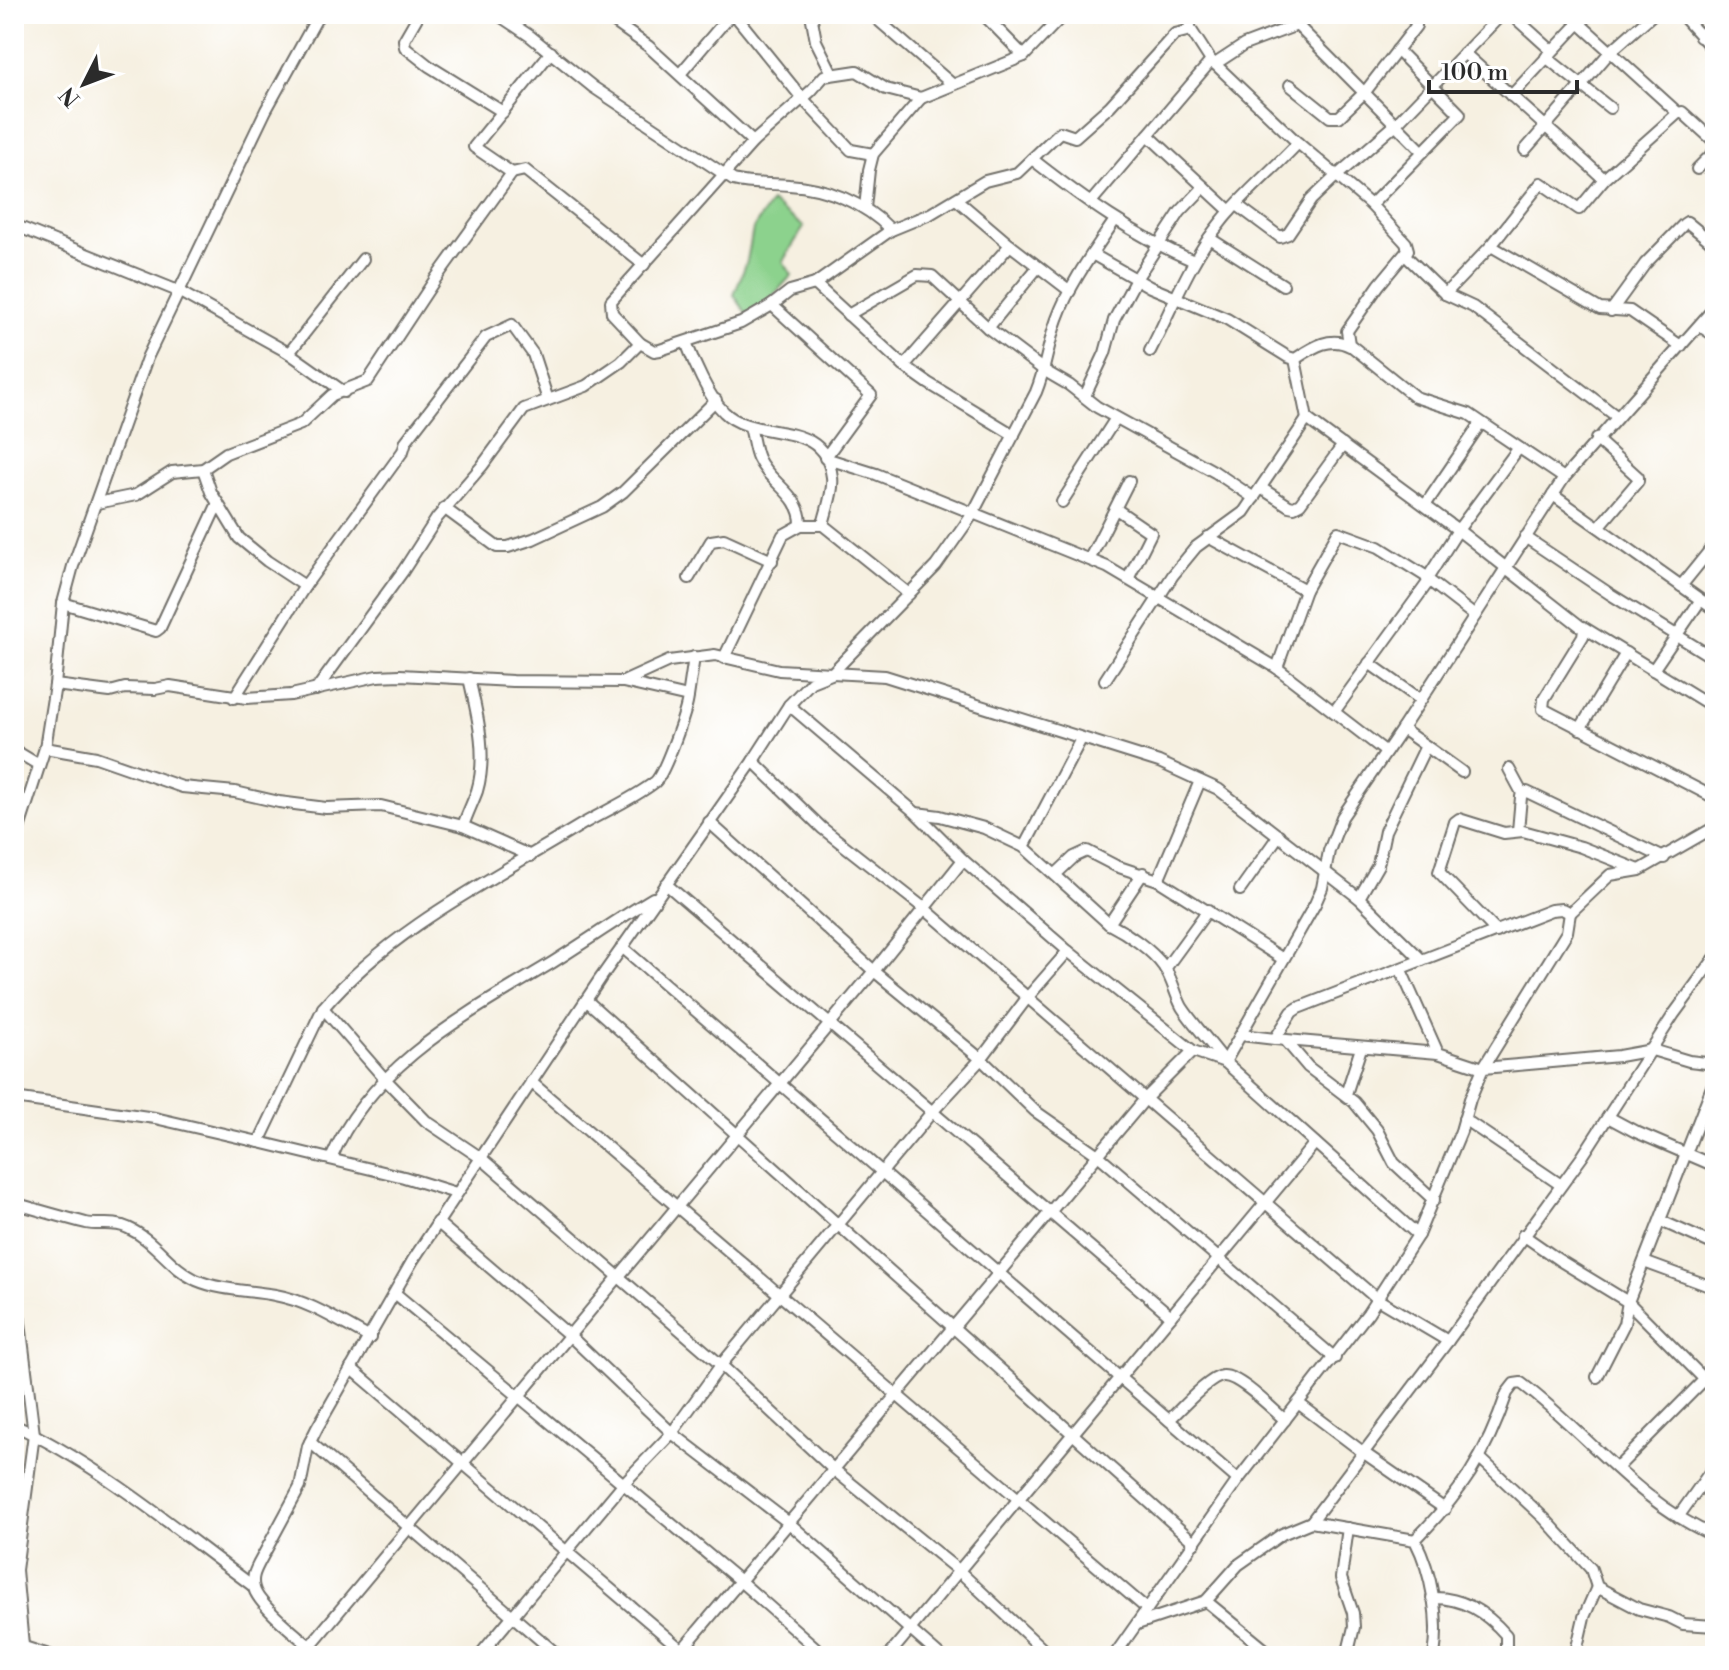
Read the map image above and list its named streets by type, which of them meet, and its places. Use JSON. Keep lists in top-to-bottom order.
{
  "scale_bar": "100 m",
  "north": "bottom left"
}
